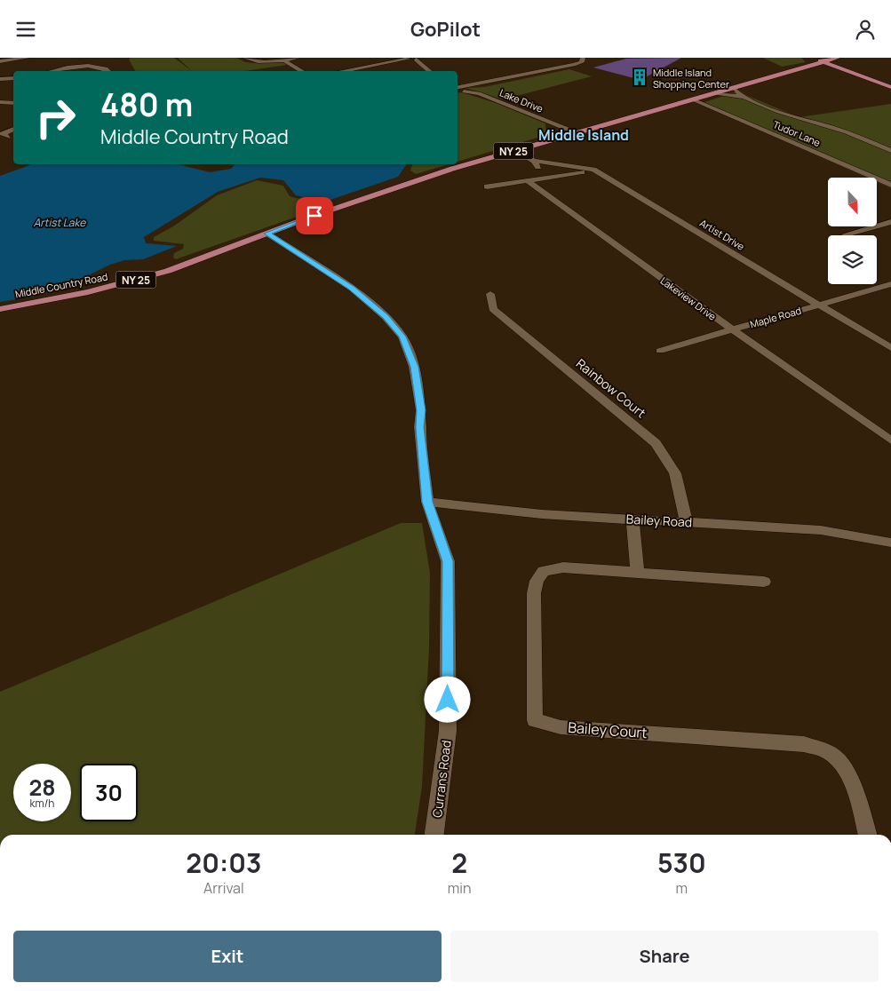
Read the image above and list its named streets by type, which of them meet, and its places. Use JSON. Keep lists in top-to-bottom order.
{
  "streets": {
    "main road": ["NY 25", "Middle Country Road"],
    "street": [
      "Lake Drive",
      "Tudor Lane",
      "Artist Drive",
      "Lakeview Drive",
      "Maple Road",
      "Rainbow Court",
      "Bailey Road",
      "Bailey Court",
      "Currans Road"
    ]
  },
  "crossings": [
    ["Lake Drive", "Middle Country Road"],
    ["Tudor Lane", "Middle Country Road"],
    ["Artist Drive", "Maple Road"],
    ["Middle Country Road", "Currans Road"],
    ["Lakeview Drive", "Maple Road"],
    ["Rainbow Court", "Bailey Road"],
    ["Bailey Road", "Currans Road"]
  ],
  "districts": ["Middle Island"],
  "water": ["Artist Lake"],
  "places": {
    "building": ["Middle Island Shopping Center"]
  },
  "north": "bottom",
  "page": {
    "header": "GoPilot",
    "turn": ["480 m", "Middle Country Road"],
    "speed": "28 km/h",
    "limit": "30",
    "eta": [
      "20:03",
      "Arrival",
      "2",
      "min",
      "530",
      "m"
    ],
    "buttons": ["Exit", "Share"]
  }
}
